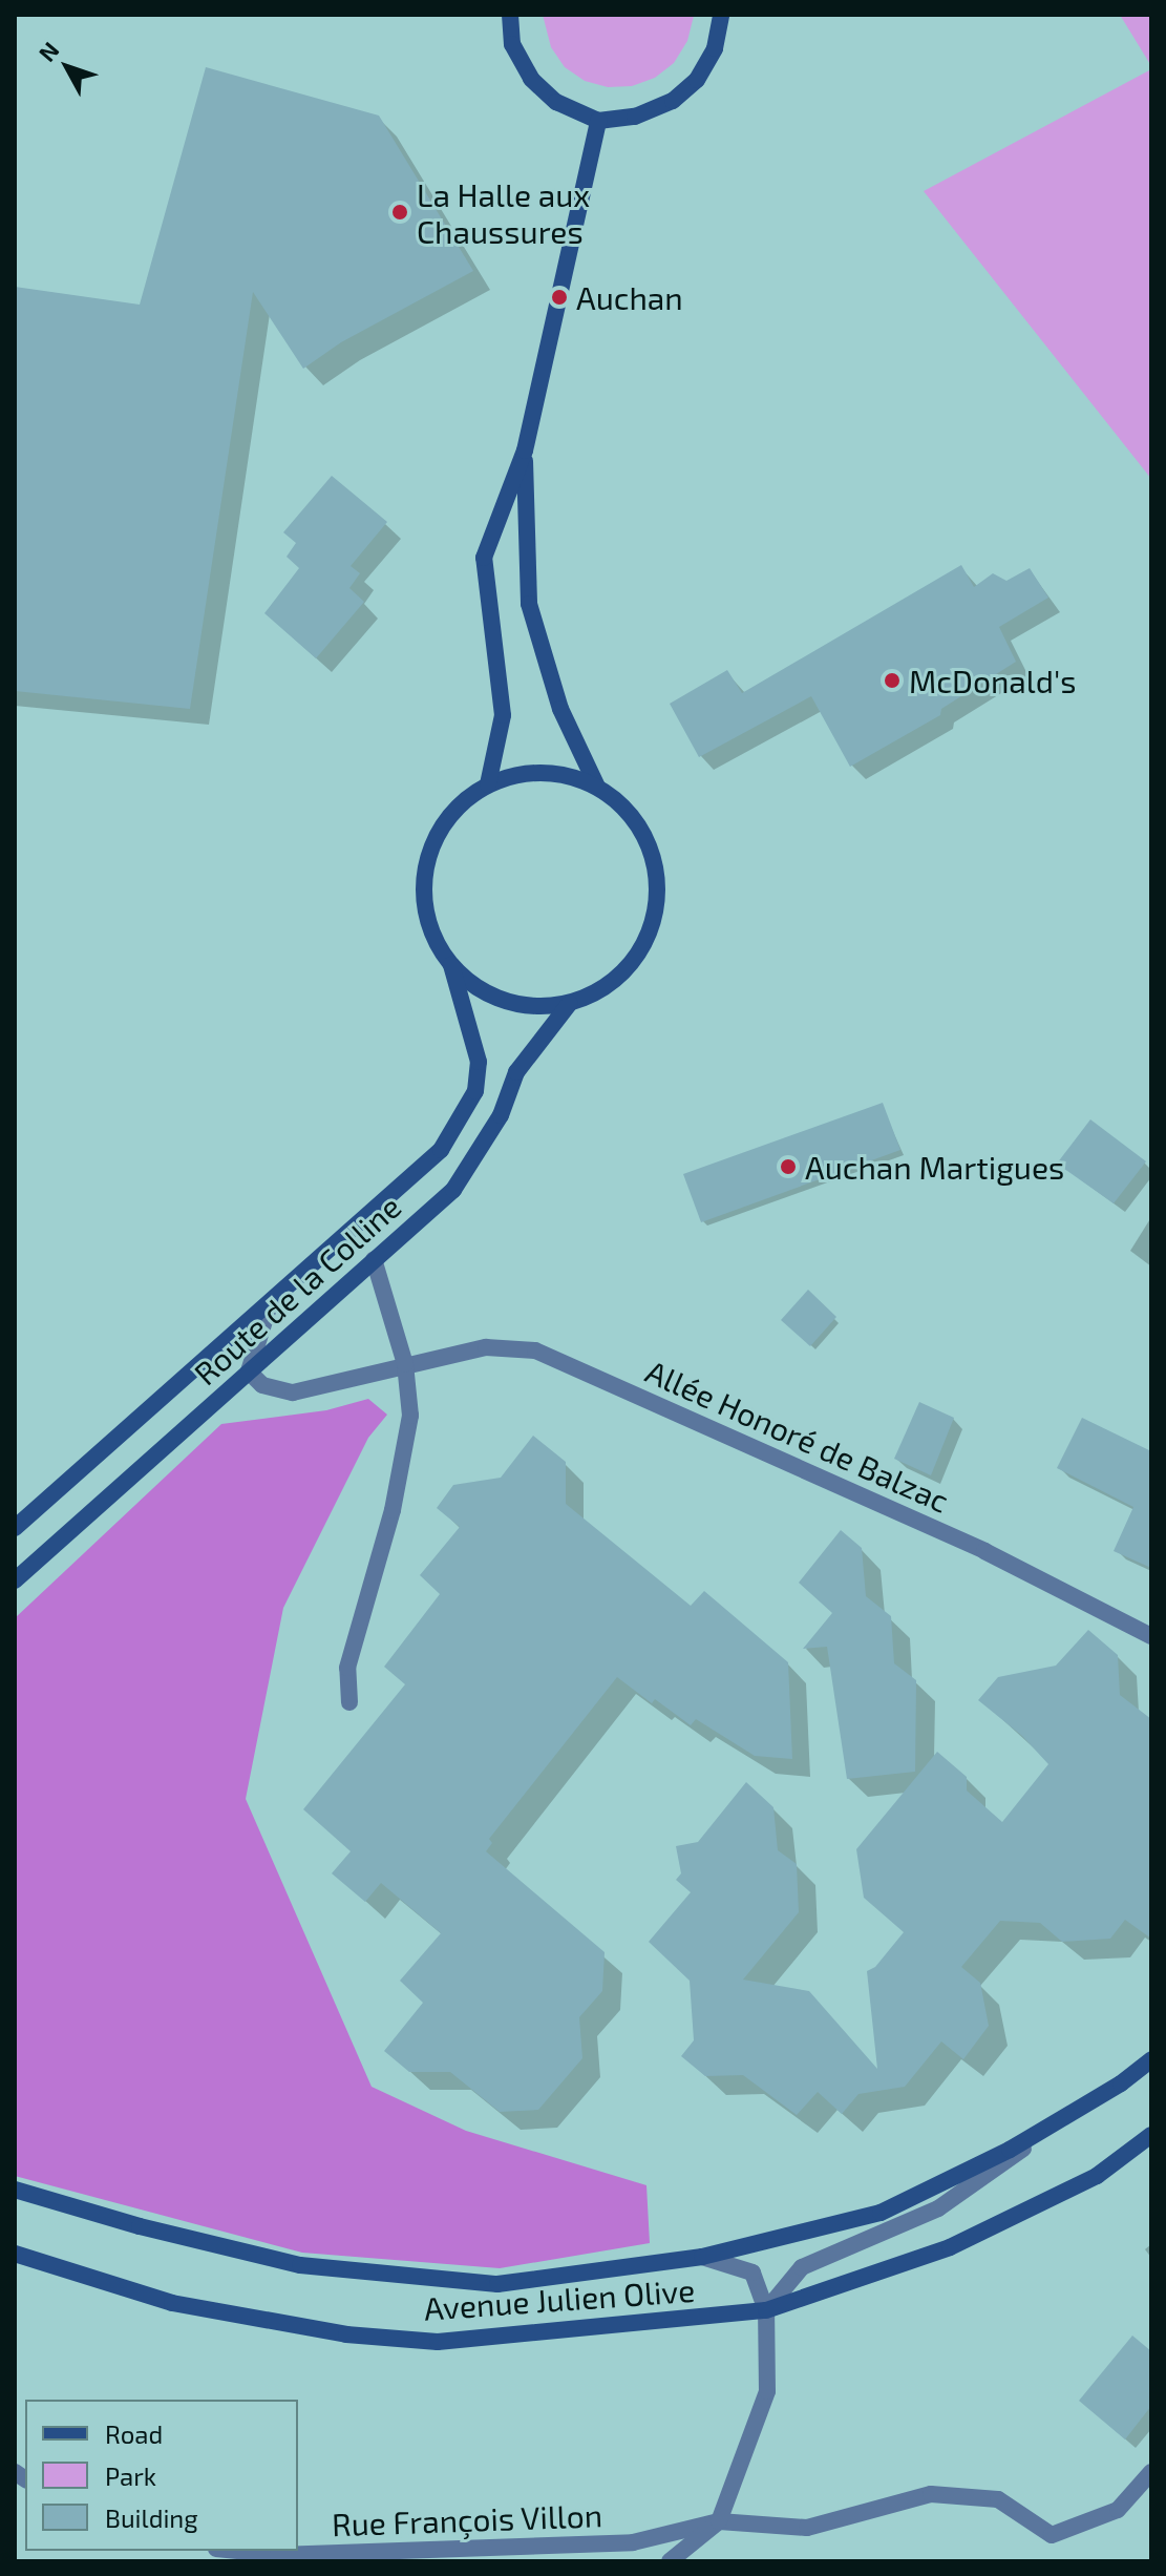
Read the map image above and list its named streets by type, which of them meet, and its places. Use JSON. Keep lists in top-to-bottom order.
{
  "streets": {
    "street": [
      "Route de la Colline",
      "Allée Honoré de Balzac",
      "Avenue Julien Olive",
      "Rue François Villon"
    ]
  },
  "crossings": [
    ["Route de la Colline", "Allée Honoré de Balzac"]
  ],
  "places": [
    "La Halle aux Chaussures",
    "Auchan",
    "McDonald's",
    "Auchan Martigues"
  ],
  "legend": ["Road", "Park", "Building"],
  "north": "top left"
}
